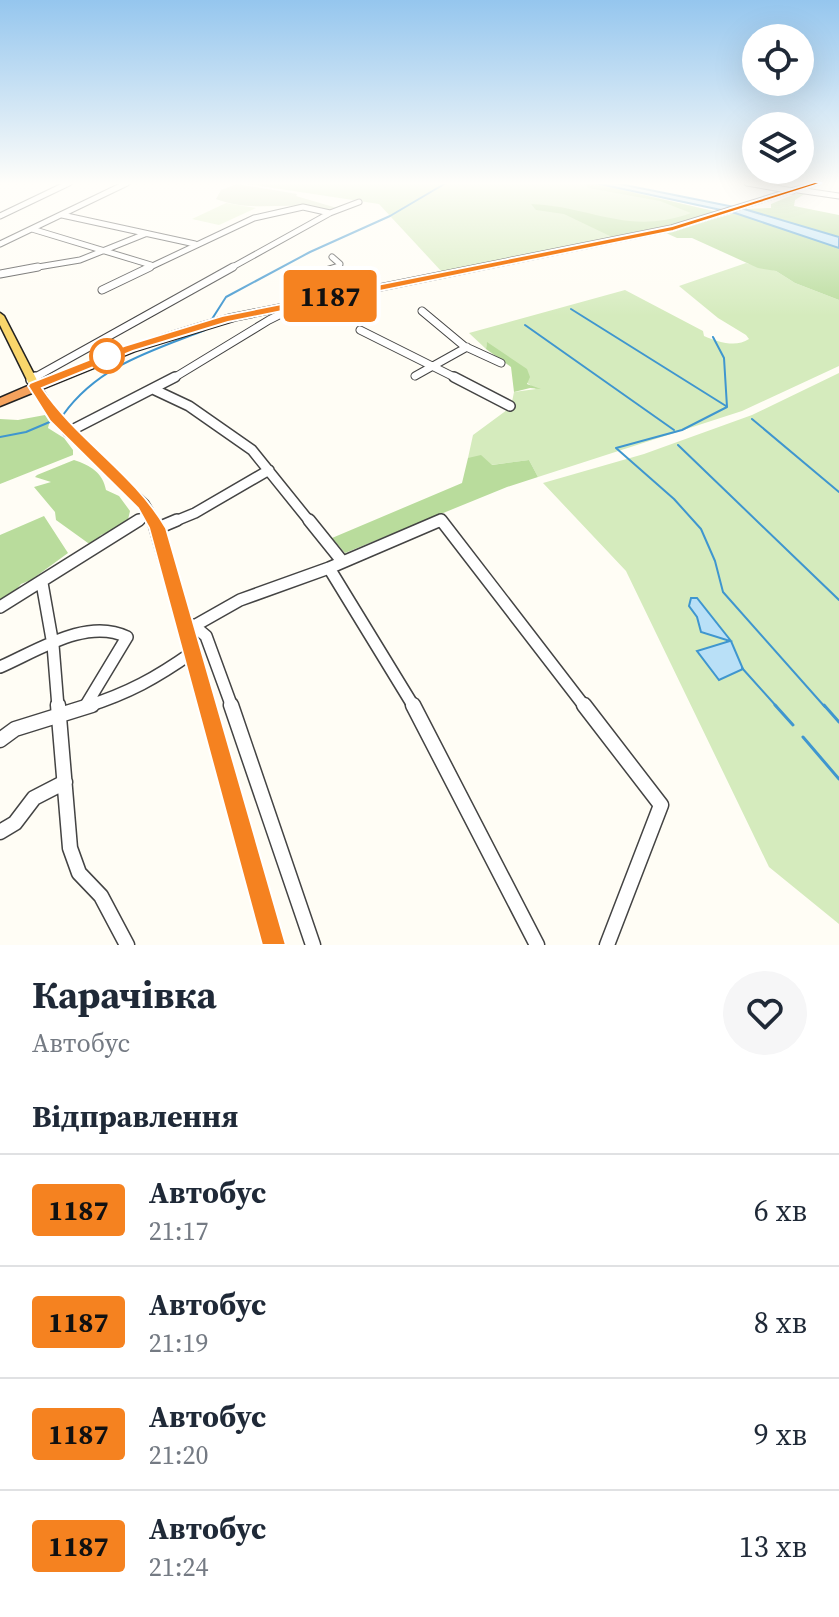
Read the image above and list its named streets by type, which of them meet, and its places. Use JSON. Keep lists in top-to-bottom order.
{
  "lines": ["bus line 1187"],
  "page": {
    "on_map": "1187",
    "heading": [
      ["Карачівка", "Автобус"],
      "Відправлення"
    ],
    "list": [
      {
        "mark": "1187",
        "name": "Автобус",
        "note": "21:17",
        "value": "6 хв"
      },
      {
        "mark": "1187",
        "name": "Автобус",
        "note": "21:19",
        "value": "8 хв"
      },
      {
        "mark": "1187",
        "name": "Автобус",
        "note": "21:20",
        "value": "9 хв"
      },
      {
        "mark": "1187",
        "name": "Автобус",
        "note": "21:24",
        "value": "13 хв"
      }
    ]
  }
}
